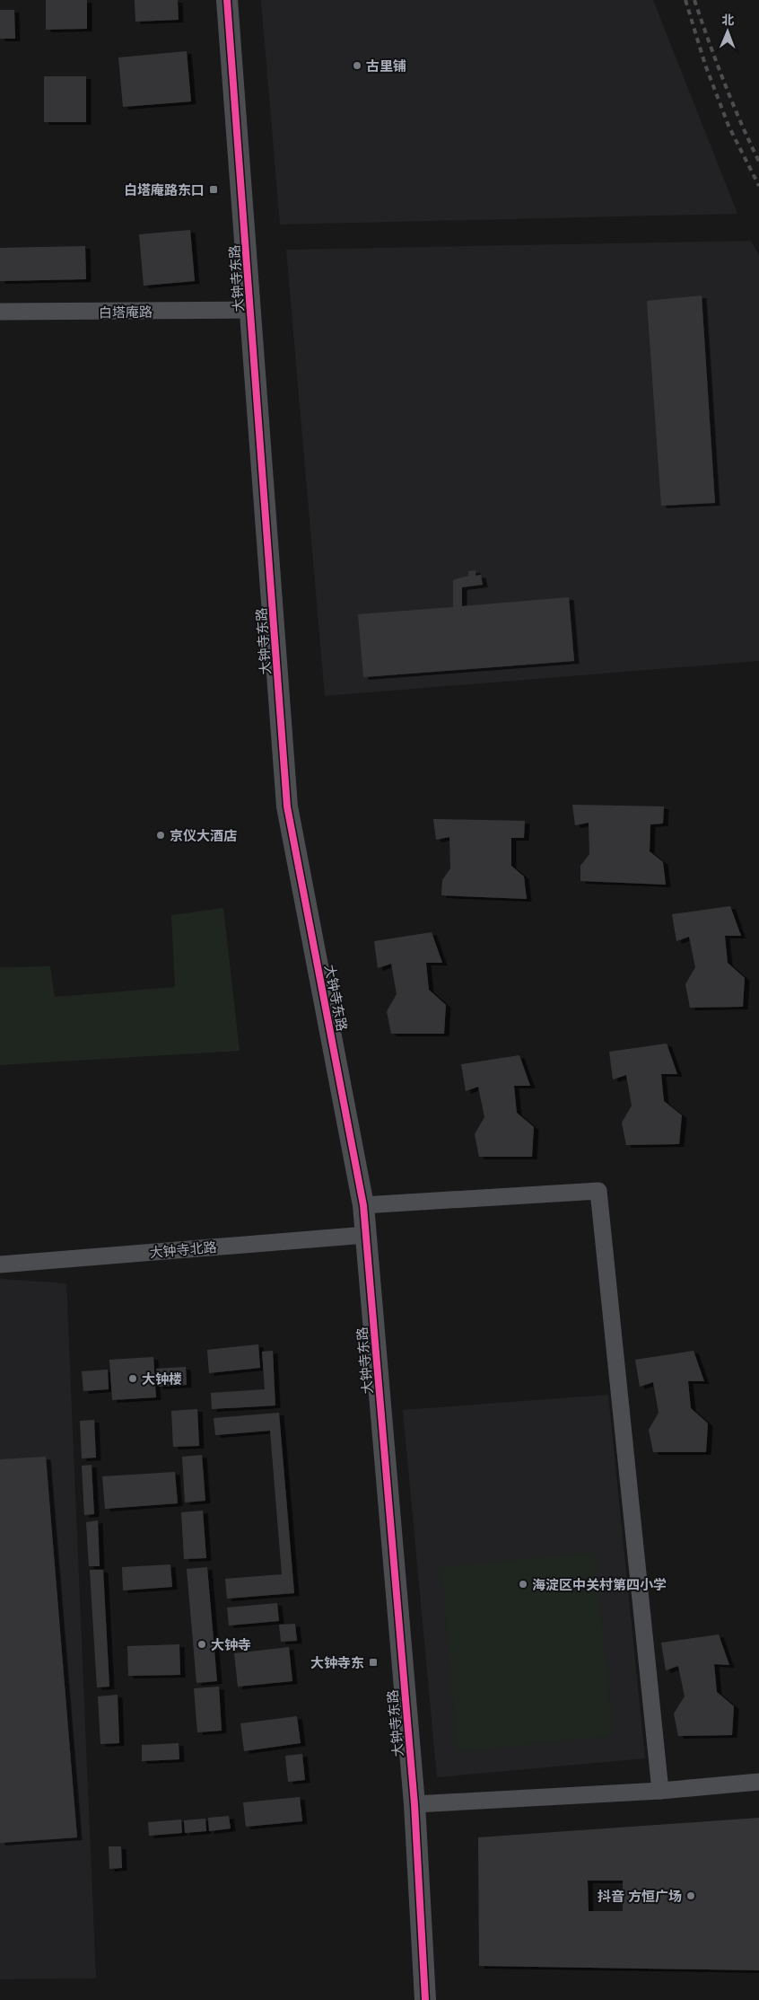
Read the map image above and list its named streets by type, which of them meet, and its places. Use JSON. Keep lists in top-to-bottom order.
{
  "streets": {
    "street": ["大钟寺东路", "白塔庵路", "大钟寺北路"]
  },
  "crossings": [
    ["大钟寺东路", "白塔庵路"],
    ["大钟寺东路", "大钟寺北路"]
  ],
  "places": {
    "other": [
      "古里铺",
      "京仪大酒店",
      "大钟楼",
      "海淀区中关村第四小学",
      "大钟寺",
      "抖音 方恒广场"
    ],
    "transit": ["白塔庵路东口", "大钟寺东"]
  },
  "north": "top"
}
